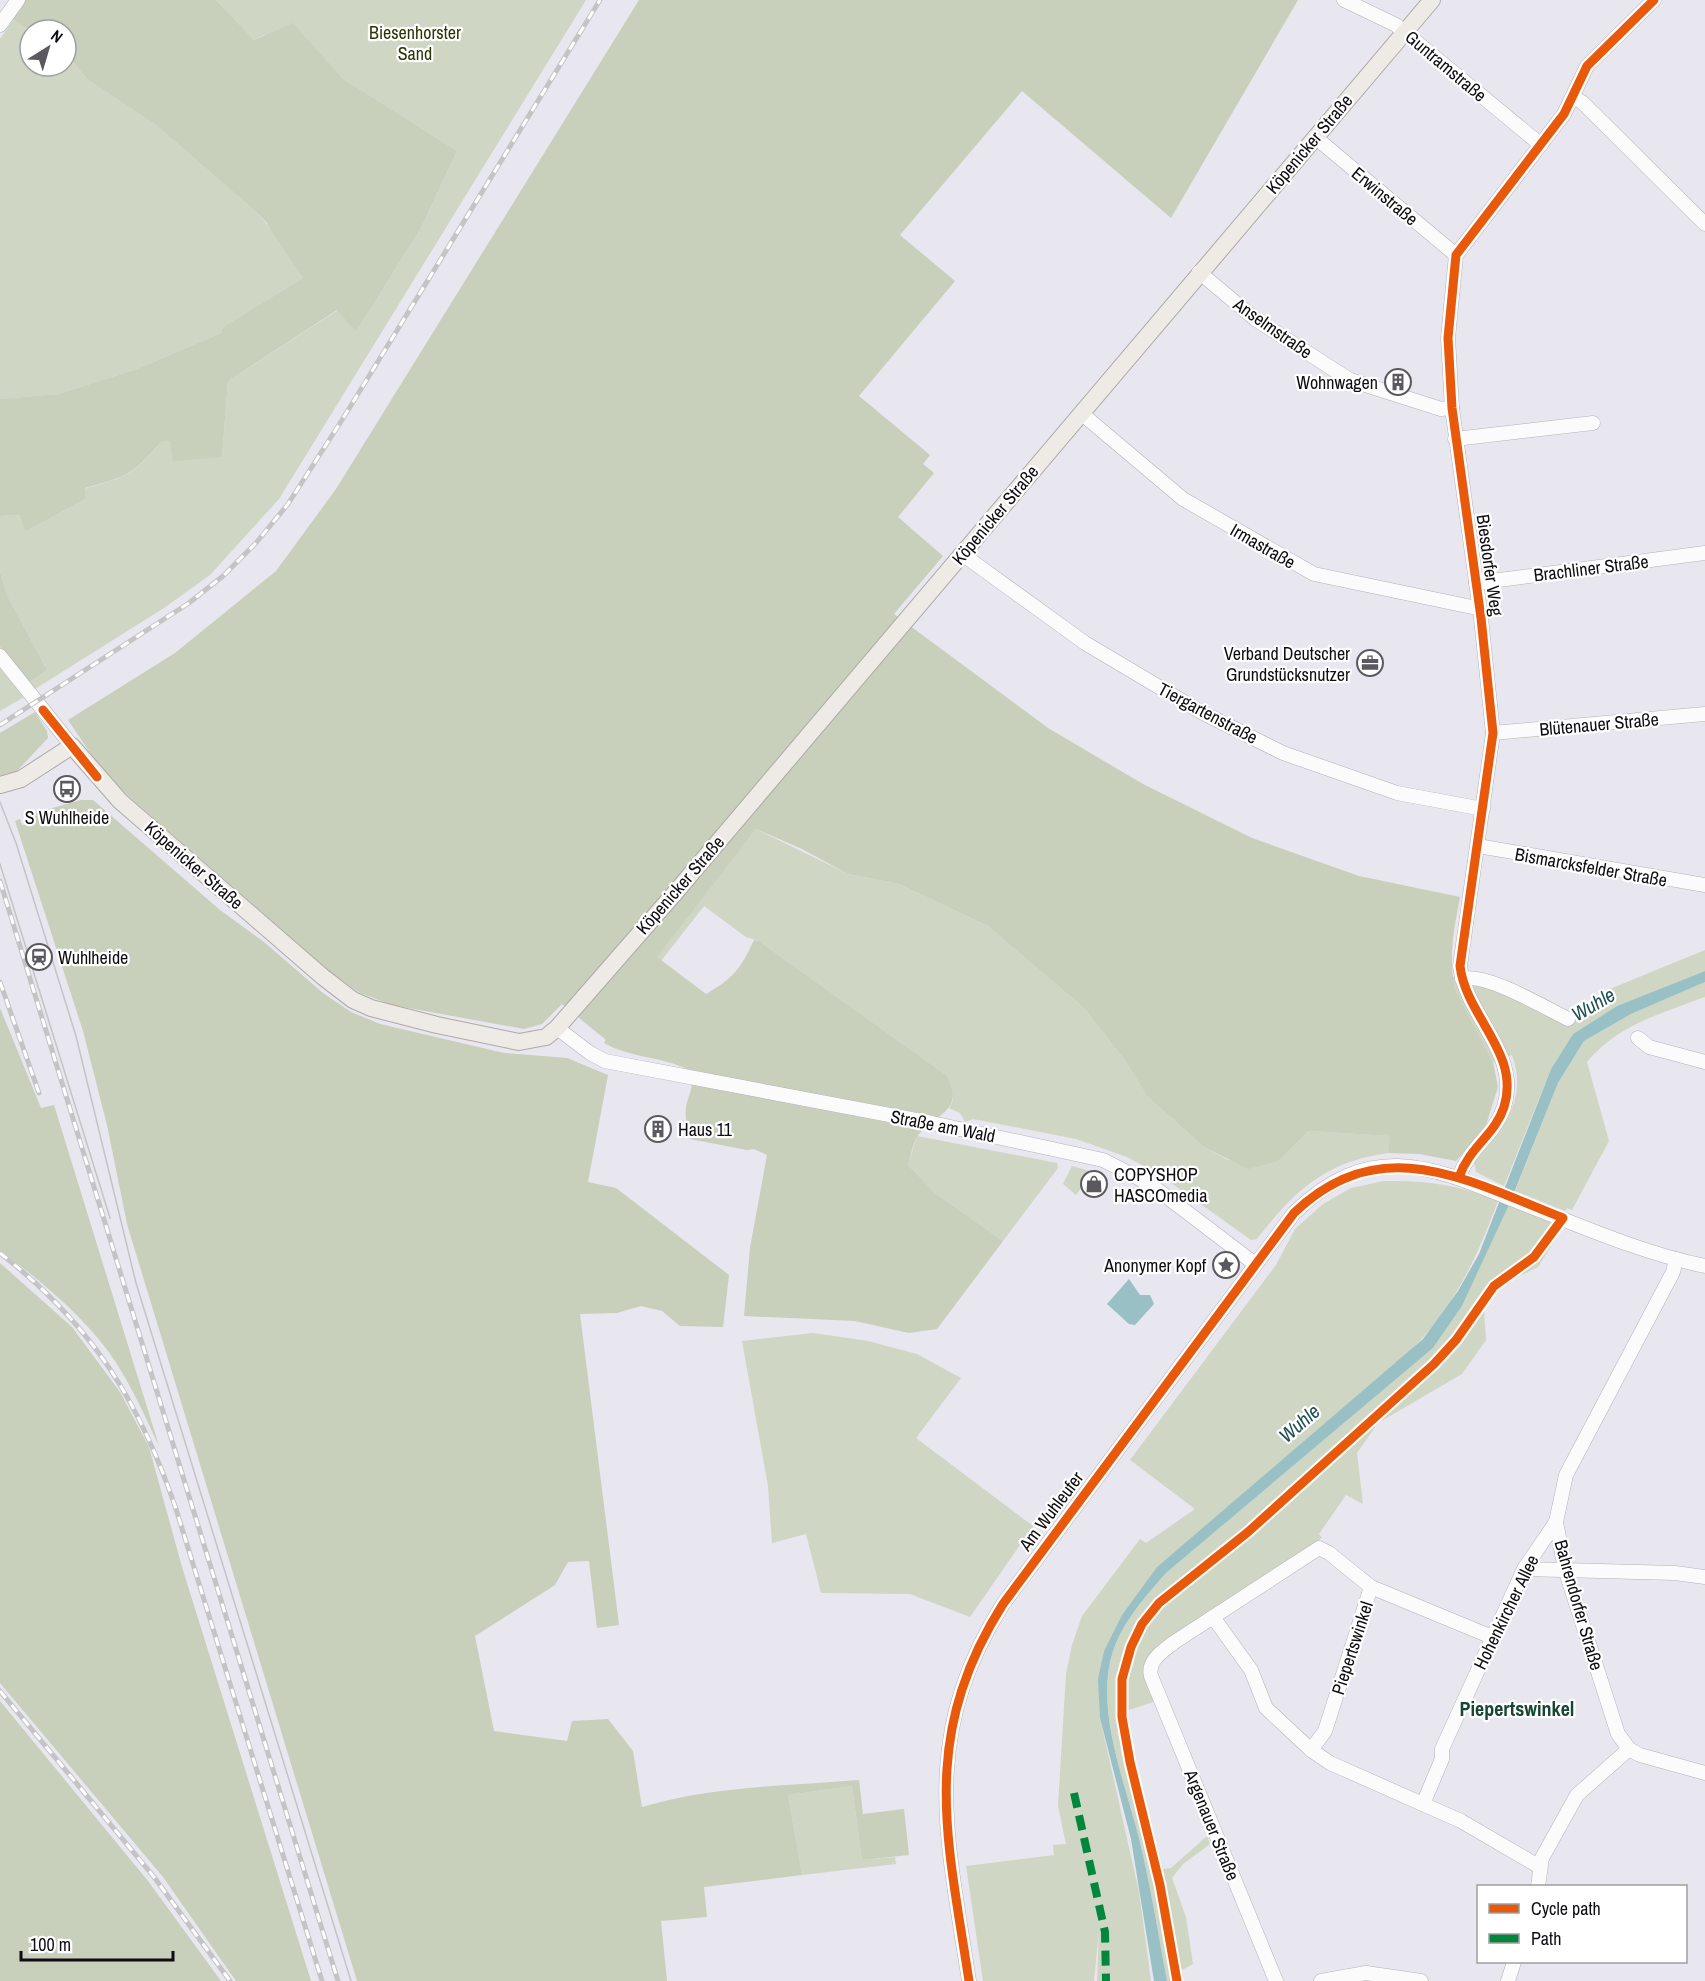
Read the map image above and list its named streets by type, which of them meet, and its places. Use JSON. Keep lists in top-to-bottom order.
{
  "streets": {
    "main road": ["Köpenicker Straße"],
    "street": [
      "Guntramstraße",
      "Erwinstraße",
      "Anselmstraße",
      "Irmastraße",
      "Biesdorfer Weg",
      "Brachliner Straße",
      "Tiergartenstraße",
      "Blütenauer Straße",
      "Bismarcksfelder Straße",
      "Straße am Wald",
      "Am Wuhleufer",
      "Bahrendorfer Straße",
      "Hohenkircher Allee",
      "Piepertswinkel",
      "Argenauer Straße"
    ]
  },
  "crossings": [
    ["Guntramstraße", "Köpenicker Straße"],
    ["Köpenicker Straße", "Erwinstraße"],
    ["Köpenicker Straße", "Anselmstraße"],
    ["Köpenicker Straße", "Irmastraße"],
    ["Köpenicker Straße", "Tiergartenstraße"],
    ["Köpenicker Straße", "Straße am Wald"],
    ["Erwinstraße", "Biesdorfer Weg"],
    ["Anselmstraße", "Biesdorfer Weg"],
    ["Irmastraße", "Biesdorfer Weg"],
    ["Biesdorfer Weg", "Brachliner Straße"],
    ["Biesdorfer Weg", "Tiergartenstraße"],
    ["Biesdorfer Weg", "Blütenauer Straße"],
    ["Biesdorfer Weg", "Bismarcksfelder Straße"],
    ["Biesdorfer Weg", "Am Wuhleufer"],
    ["Straße am Wald", "Am Wuhleufer"],
    ["Am Wuhleufer", "Bahrendorfer Straße"],
    ["Bahrendorfer Straße", "Hohenkircher Allee"],
    ["Piepertswinkel", "Argenauer Straße"]
  ],
  "districts": ["Piepertswinkel"],
  "water": ["Wuhle"],
  "parks": ["Biesenhorster Sand"],
  "places": {
    "building": ["Wohnwagen", "Haus 11"],
    "office": ["Verband Deutscher Grundstücksnutzer"],
    "bus stop": ["S Wuhlheide"],
    "station": ["Wuhlheide"],
    "shop": ["COPYSHOP HASCOmedia"],
    "place": ["Anonymer Kopf"]
  },
  "legend": ["Cycle path", "Path"],
  "scale_bar": "100 m",
  "north": "top right"
}
